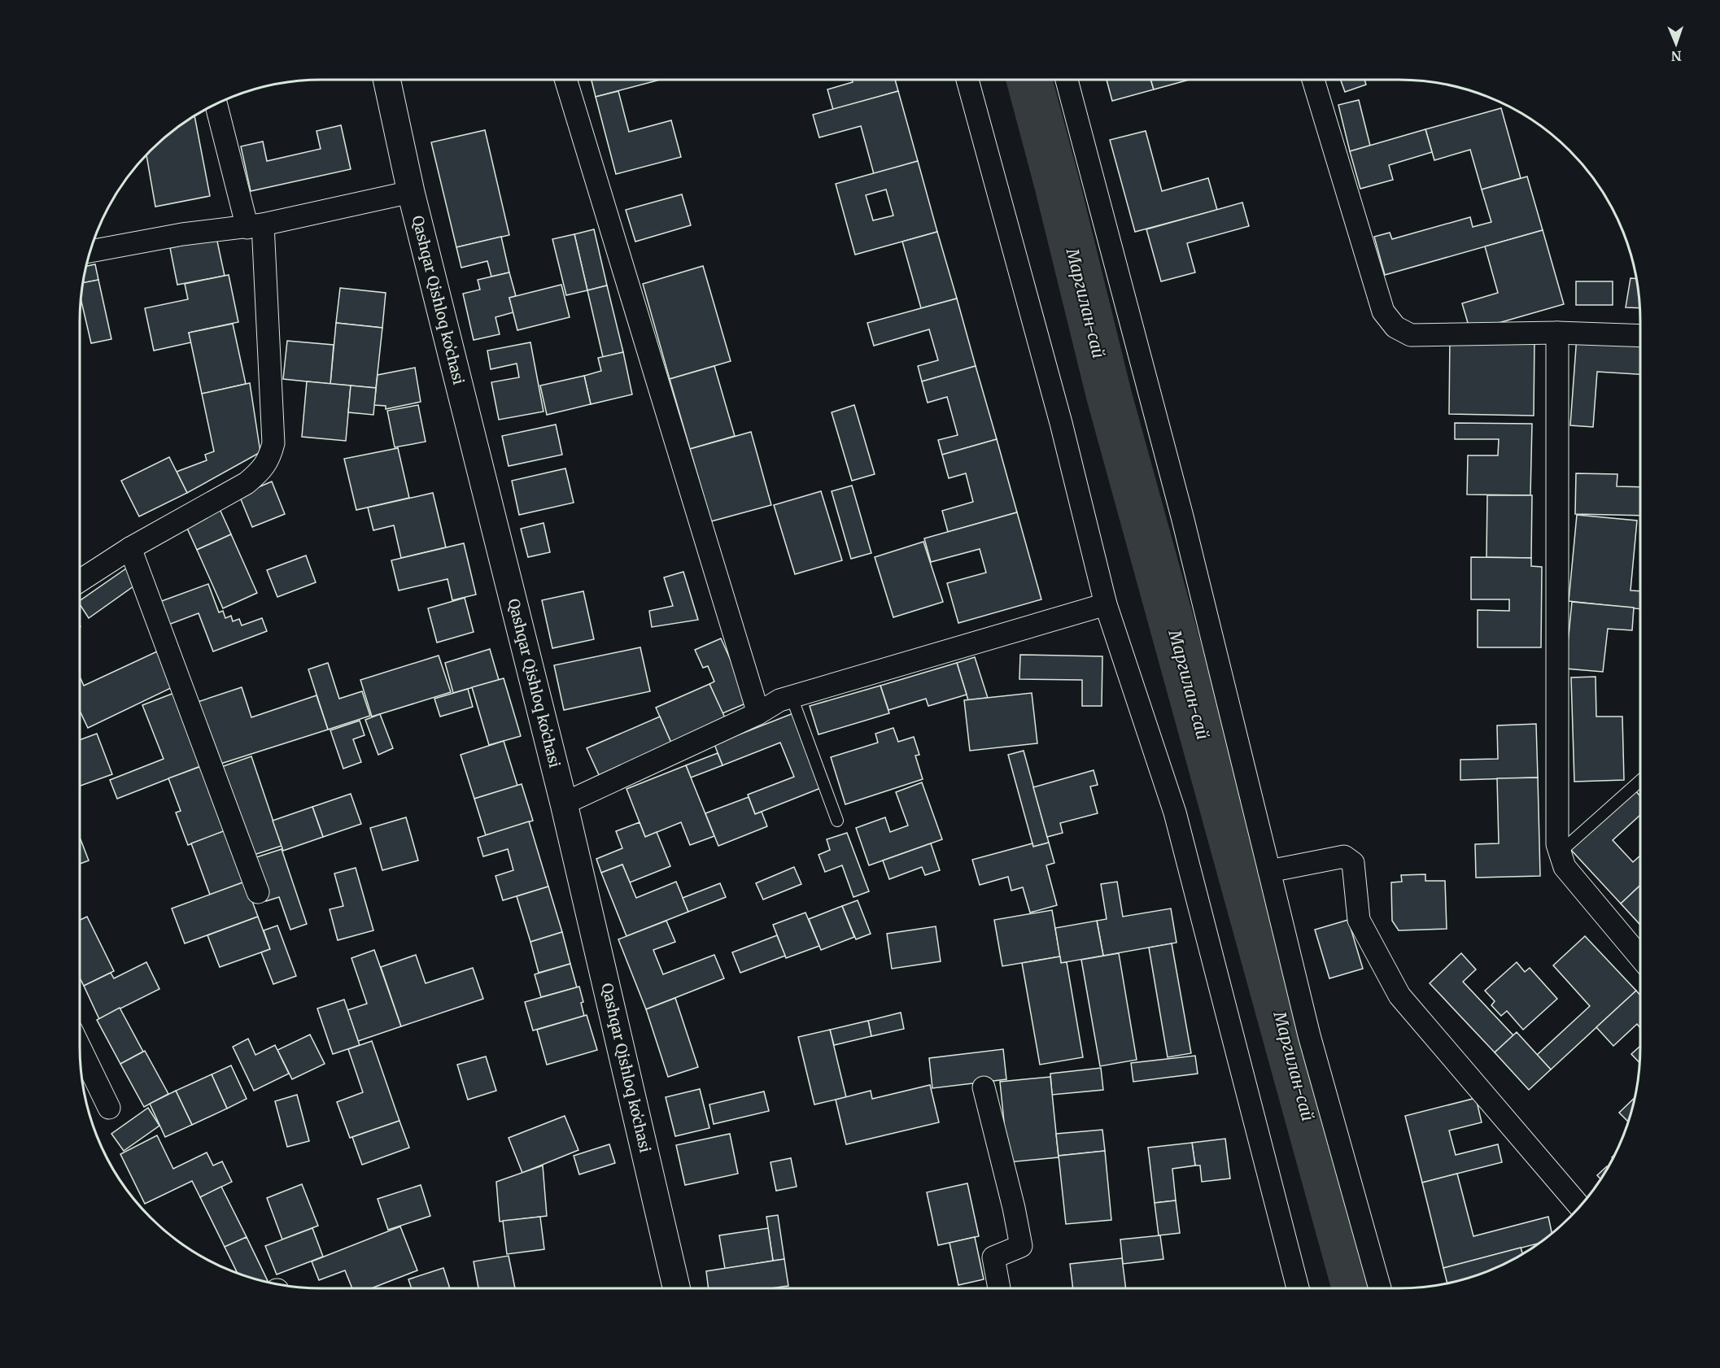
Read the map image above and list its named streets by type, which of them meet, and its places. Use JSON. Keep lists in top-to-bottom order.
{
  "streets": {
    "main road": ["Qashqar Qishloq koʻchasi"]
  },
  "water": ["Маргилан-сай"],
  "north": "bottom"
}
